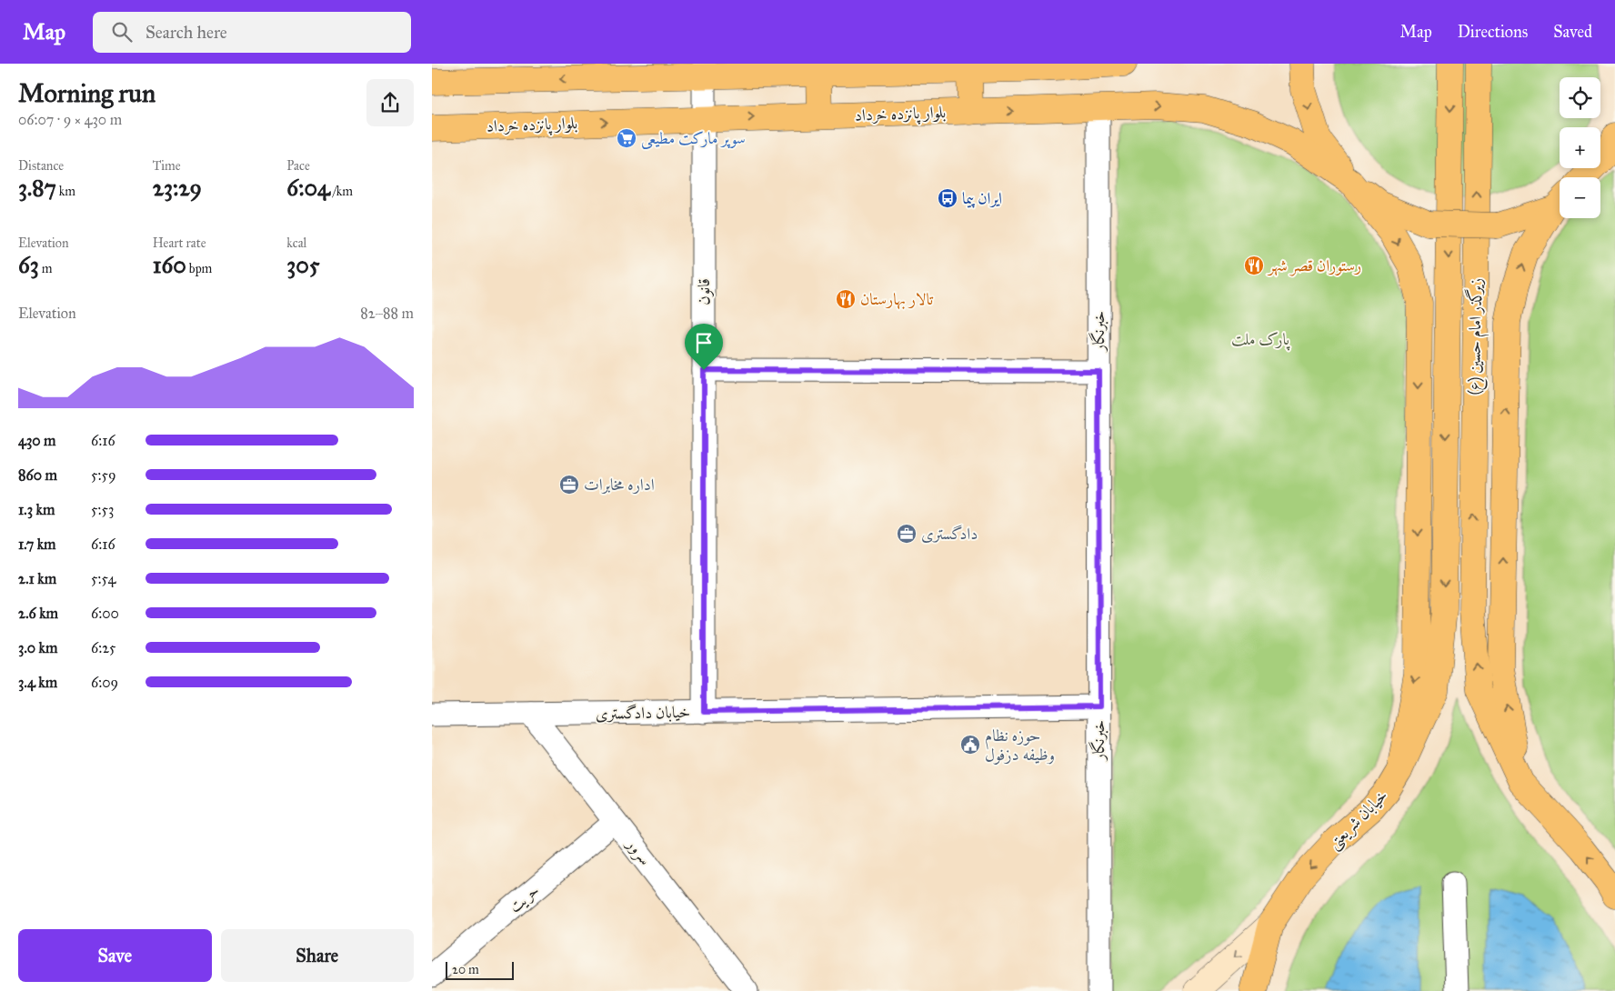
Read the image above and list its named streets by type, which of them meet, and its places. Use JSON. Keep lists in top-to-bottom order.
{
  "streets": {
    "main road": ["بلوار پانزده خرداد", "زیرگذر امام حسین (ع)", "خیابان شریعتی"],
    "street": [
      "قانون",
      "خبرنگار",
      "خیابان دادگستری",
      "سرور",
      "حریت"
    ]
  },
  "crossings": [
    ["بلوار پانزده خرداد", "قانون"],
    ["بلوار پانزده خرداد", "خبرنگار"],
    ["قانون", "خیابان دادگستری"],
    ["خبرنگار", "خیابان دادگستری"],
    ["زیرگذر امام حسین (ع)", "خیابان شریعتی"],
    ["خیابان دادگستری", "سرور"],
    ["سرور", "حریت"]
  ],
  "one_way": ["خیابان شریعتی"],
  "parks": ["پارک ملت"],
  "places": {
    "supermarket": ["سوپر مارکت مطیعی"],
    "bus stop": ["ایران پیما"],
    "restaurant": ["رستوران قصر شهر", "تالار بهارستان"],
    "office": ["اداره مخابرات", "دادگستری"],
    "public building": ["حوزه نظام وظیفه دزفول"]
  },
  "scale_bar": "20 m",
  "page": {
    "header": "Map",
    "search": "Search here",
    "nav": ["Map", "Directions", "Saved"],
    "heading": ["Morning run", "06:07 · 9 × 430 m"],
    "map_buttons": ["+", "−"],
    "stats": [
      ["Distance", "3.87 km"],
      ["Time", "23:29"],
      ["Pace", "6:04 /km"],
      ["Elevation", "63 m"],
      ["Heart rate", "160 bpm"],
      ["kcal", "305"]
    ],
    "chart": ["Elevation", "82–88 m"],
    "list": [
      {
        "name": "430 m",
        "note": "6:16"
      },
      {
        "name": "860 m",
        "note": "5:59"
      },
      {
        "name": "1.3 km",
        "note": "5:53"
      },
      {
        "name": "1.7 km",
        "note": "6:16"
      },
      {
        "name": "2.1 km",
        "note": "5:54"
      },
      {
        "name": "2.6 km",
        "note": "6:00"
      },
      {
        "name": "3.0 km",
        "note": "6:25"
      },
      {
        "name": "3.4 km",
        "note": "6:09"
      }
    ],
    "buttons": ["Save", "Share"],
    "scale": "20 m"
  }
}
